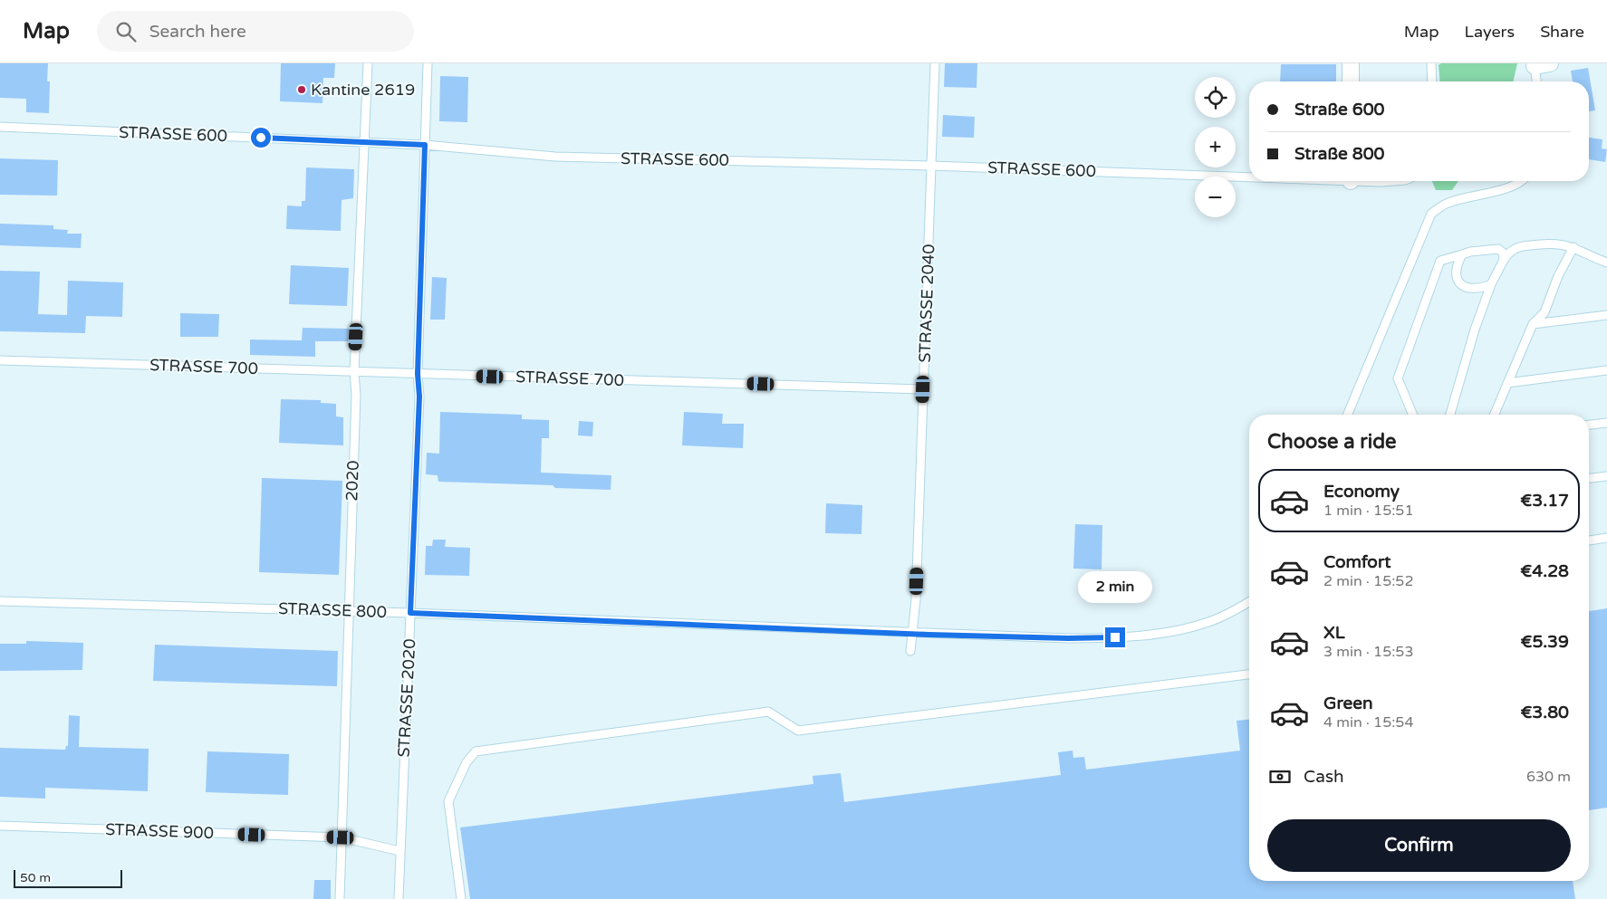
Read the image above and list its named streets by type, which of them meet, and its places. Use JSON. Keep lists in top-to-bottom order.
{
  "streets": {
    "lane": [
      "STRASSE 600",
      "STRASSE 2040",
      "STRASSE 700",
      "2020",
      "STRASSE 800",
      "STRASSE 2020",
      "STRASSE 900"
    ]
  },
  "crossings": [
    ["STRASSE 600", "STRASSE 2040"],
    ["STRASSE 600", "2020"],
    ["STRASSE 600", "STRASSE 2020"],
    ["STRASSE 2040", "STRASSE 700"],
    ["STRASSE 2040", "STRASSE 800"],
    ["STRASSE 700", "2020"],
    ["STRASSE 700", "STRASSE 2020"],
    ["2020", "STRASSE 800"],
    ["2020", "STRASSE 900"],
    ["STRASSE 800", "STRASSE 2020"],
    ["STRASSE 2020", "STRASSE 900"]
  ],
  "places": ["Kantine 2619"],
  "scale_bar": "50 m",
  "page": {
    "header": "Map",
    "search": "Search here",
    "nav": ["Map", "Layers", "Share"],
    "map_buttons": ["+", "−"],
    "banner": ["Straße 600", "Straße 800"],
    "heading": "Choose a ride",
    "list": [
      {
        "name": "Economy",
        "note": "1 min · 15:51",
        "value": "€3.17"
      },
      {
        "name": "Comfort",
        "note": "2 min · 15:52",
        "value": "€4.28"
      },
      {
        "name": "XL",
        "note": "3 min · 15:53",
        "value": "€5.39"
      },
      {
        "name": "Green",
        "note": "4 min · 15:54",
        "value": "€3.80"
      }
    ],
    "bubble": "2 min",
    "pay": ["Cash", "630 m"],
    "buttons": "Confirm",
    "scale": "50 m"
  }
}
